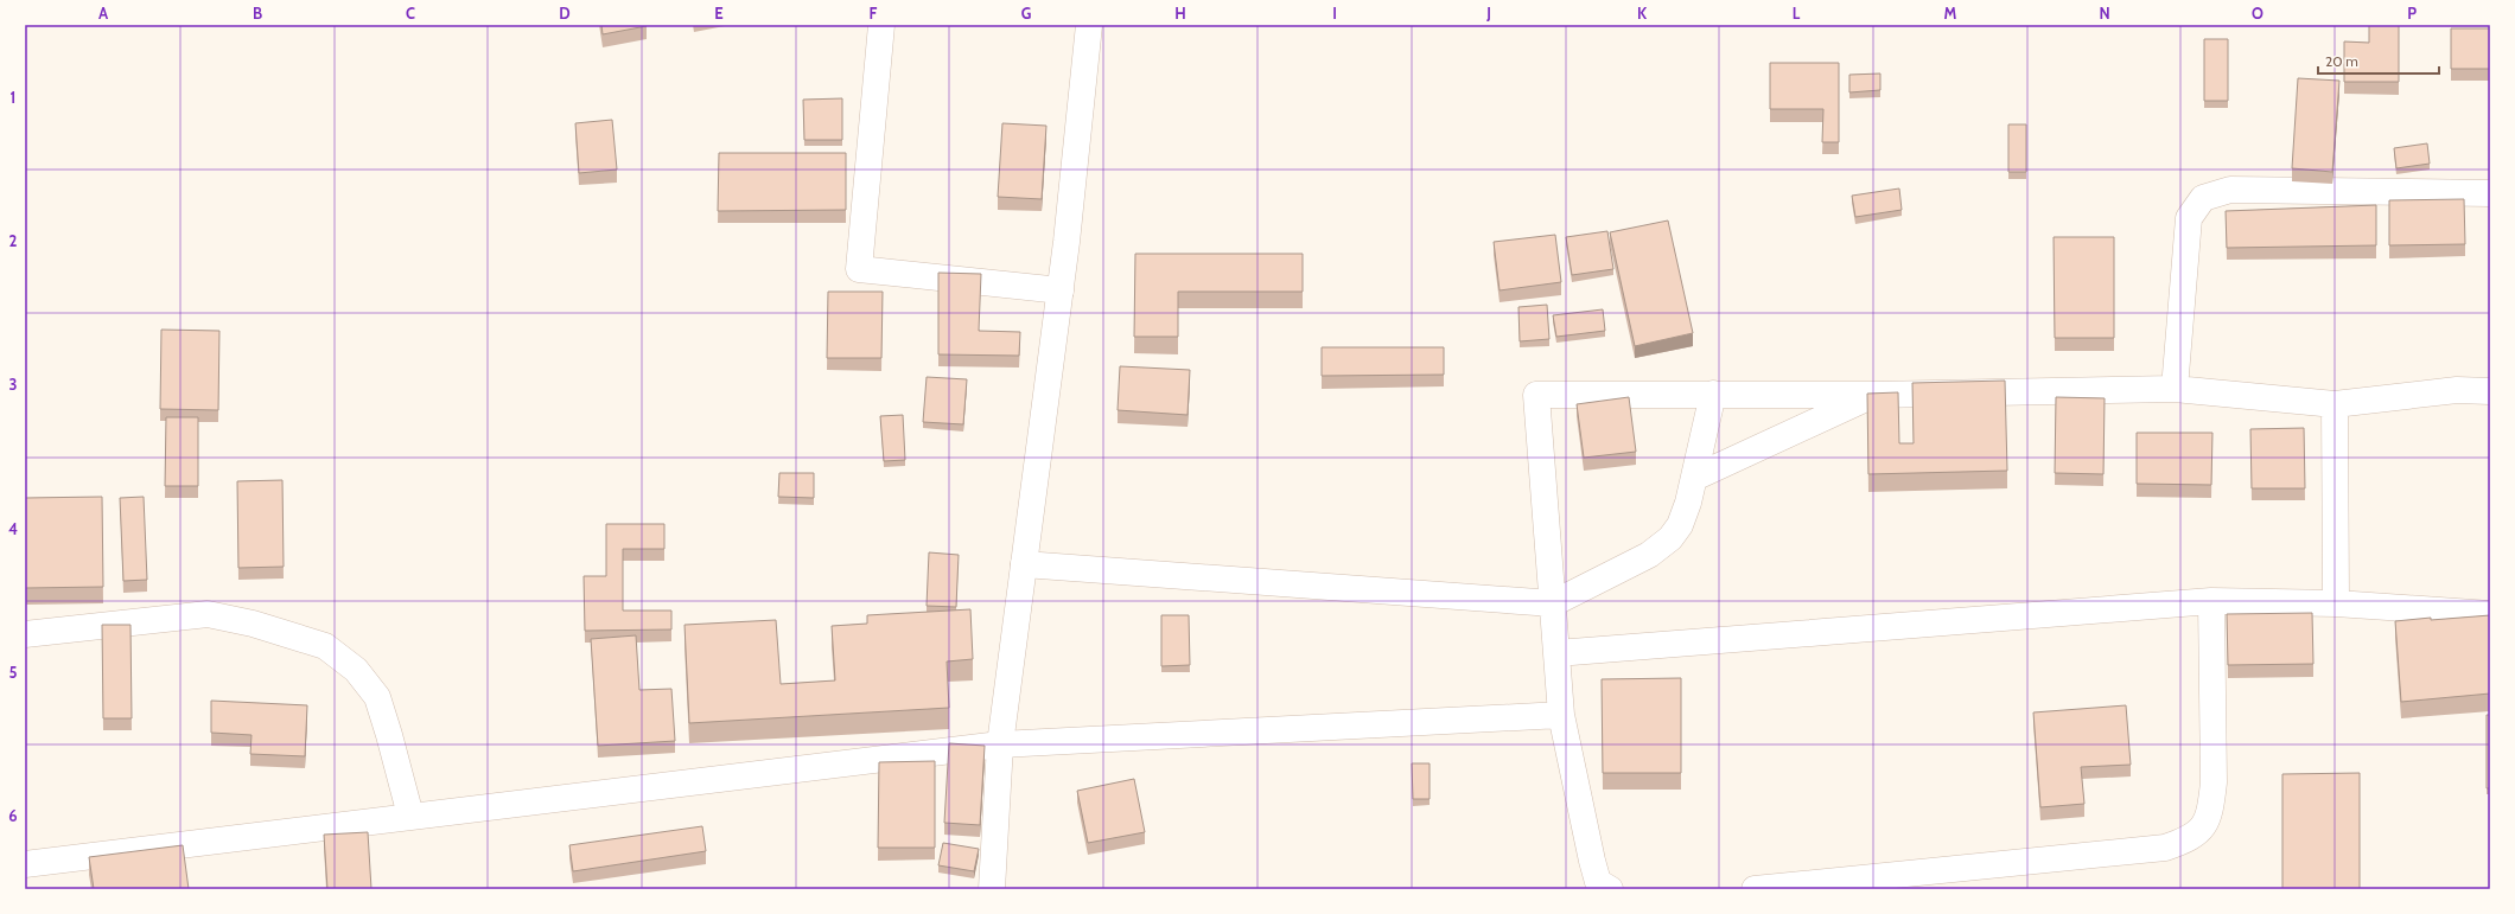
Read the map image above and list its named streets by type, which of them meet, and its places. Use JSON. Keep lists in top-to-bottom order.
{
  "scale_bar": "20 m",
  "grid": {
    "columns": [
      "A",
      "B",
      "C",
      "D",
      "E",
      "F",
      "G",
      "H",
      "I",
      "J",
      "K",
      "L",
      "M",
      "N",
      "O",
      "P"
    ],
    "rows": [
      "1",
      "2",
      "3",
      "4",
      "5",
      "6"
    ]
  }
}
